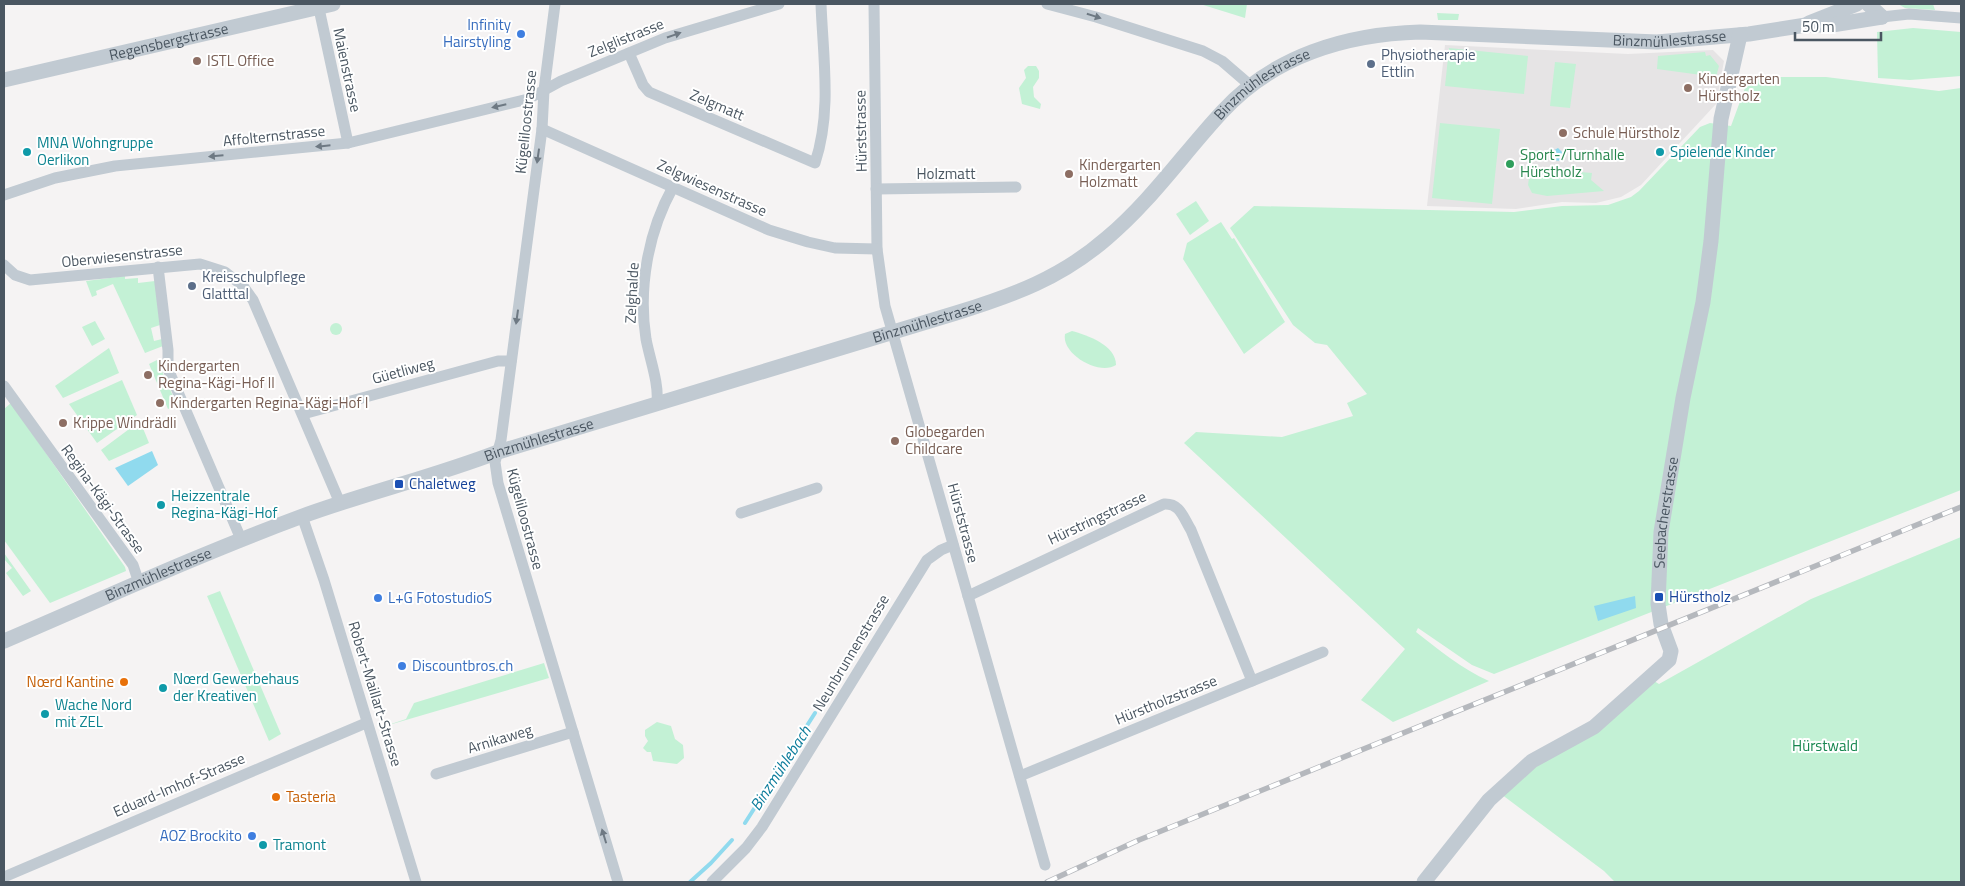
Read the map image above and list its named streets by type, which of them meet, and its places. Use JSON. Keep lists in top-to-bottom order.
{
  "streets": {
    "street": [
      "Zelglistrasse",
      "Binzmühlestrasse",
      "Regensbergstrasse",
      "Maienstrasse",
      "Zelgmatt",
      "Kügeliloostrasse",
      "Hürststrasse",
      "Affolternstrasse",
      "Holzmatt",
      "Zelgwiesenstrasse",
      "Oberwiesenstrasse",
      "Zelghalde",
      "Güetliweg",
      "Regina-Kägi-Strasse",
      "Seebacherstrasse",
      "Hürstringstrasse",
      "Neunbrunnenstrasse",
      "Robert-Maillart-Strasse",
      "Hürstholzstrasse",
      "Arnikaweg",
      "Eduard-Imhof-Strasse"
    ]
  },
  "crossings": [
    ["Zelglistrasse", "Zelgmatt"],
    ["Zelglistrasse", "Kügeliloostrasse"],
    ["Zelglistrasse", "Affolternstrasse"],
    ["Binzmühlestrasse", "Kügeliloostrasse"],
    ["Binzmühlestrasse", "Hürststrasse"],
    ["Binzmühlestrasse", "Oberwiesenstrasse"],
    ["Binzmühlestrasse", "Zelghalde"],
    ["Binzmühlestrasse", "Regina-Kägi-Strasse"],
    ["Binzmühlestrasse", "Seebacherstrasse"],
    ["Binzmühlestrasse", "Robert-Maillart-Strasse"],
    ["Regensbergstrasse", "Maienstrasse"],
    ["Maienstrasse", "Affolternstrasse"],
    ["Kügeliloostrasse", "Affolternstrasse"],
    ["Kügeliloostrasse", "Zelgwiesenstrasse"],
    ["Kügeliloostrasse", "Güetliweg"],
    ["Kügeliloostrasse", "Arnikaweg"],
    ["Hürststrasse", "Holzmatt"],
    ["Hürststrasse", "Zelgwiesenstrasse"],
    ["Hürststrasse", "Hürstringstrasse"],
    ["Hürststrasse", "Neunbrunnenstrasse"],
    ["Hürststrasse", "Hürstholzstrasse"],
    ["Zelgwiesenstrasse", "Zelghalde"],
    ["Oberwiesenstrasse", "Güetliweg"],
    ["Hürstringstrasse", "Hürstholzstrasse"],
    ["Robert-Maillart-Strasse", "Eduard-Imhof-Strasse"]
  ],
  "one_way": ["Zelglistrasse", "Affolternstrasse"],
  "water": ["Binzmühlebach"],
  "parks": ["Hürstwald"],
  "places": {
    "other": [
      "Infinity Hairstyling",
      "ISTL Office",
      "Physiotherapie Ettlin",
      "Kindergarten Hürstholz",
      "Schule Hürstholz",
      "MNA Wohngruppe Oerlikon",
      "Spielende Kinder",
      "Sport-/Turnhalle Hürstholz",
      "Kindergarten Holzmatt",
      "Kreisschulpflege Glatttal",
      "Kindergarten Regina-Kägi-Hof ll",
      "Kindergarten Regina-Kägi-Hof I",
      "Krippe Windrädli",
      "Globegarden Childcare",
      "Heizzentrale Regina-Kägi-Hof",
      "L+G FotostudioS",
      "Discountbros.ch",
      "Nœrd Kantine",
      "Nœrd Gewerbehaus der Kreativen",
      "Wache Nord mit ZEL",
      "Tasteria",
      "AOZ Brockito",
      "Tramont"
    ],
    "transit": ["Chaletweg", "Hürstholz"]
  },
  "scale_bar": "50 m"
}
